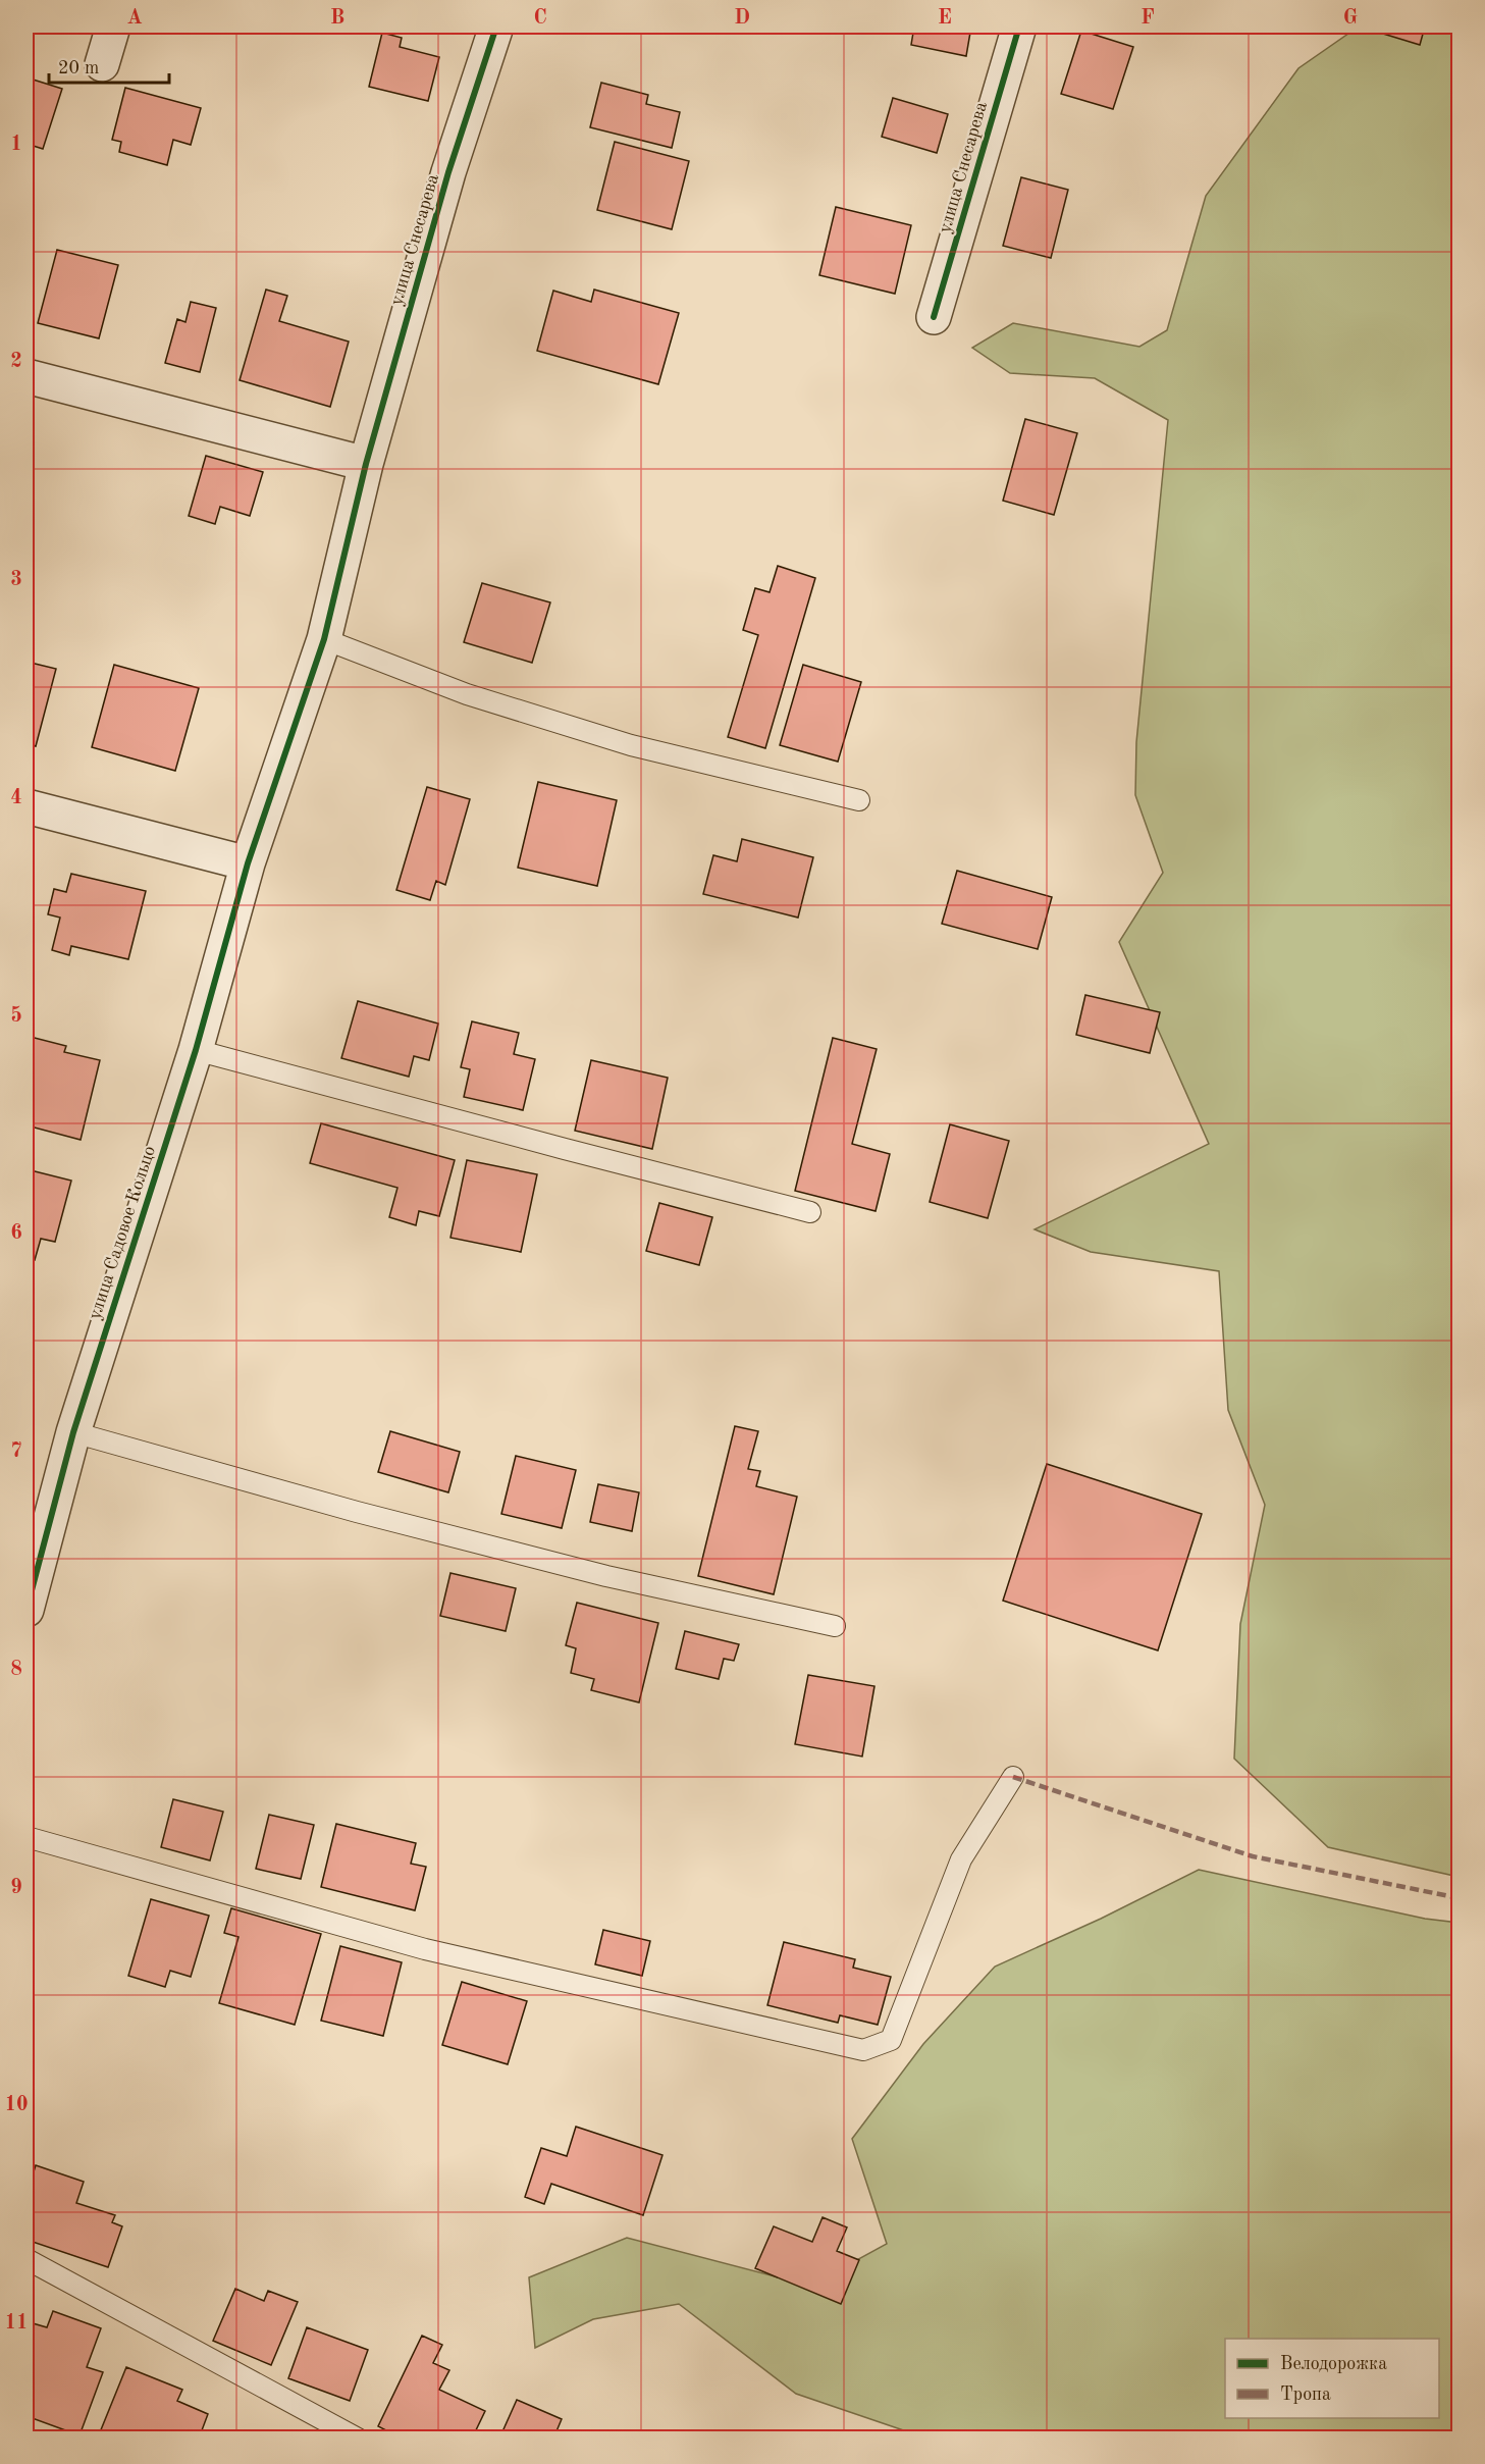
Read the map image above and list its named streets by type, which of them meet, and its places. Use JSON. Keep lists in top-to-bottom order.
{
  "streets": {
    "street": ["улица Снесарева", "улица Садовое Кольцо"]
  },
  "crossings": [
    ["улица Снесарева", "улица Садовое Кольцо"]
  ],
  "legend": ["Велодорожка", "Тропа"],
  "scale_bar": "20 m",
  "grid": {
    "columns": [
      "A",
      "B",
      "C",
      "D",
      "E",
      "F",
      "G"
    ],
    "rows": [
      "1",
      "2",
      "3",
      "4",
      "5",
      "6",
      "7",
      "8",
      "9",
      "10",
      "11"
    ]
  }
}
